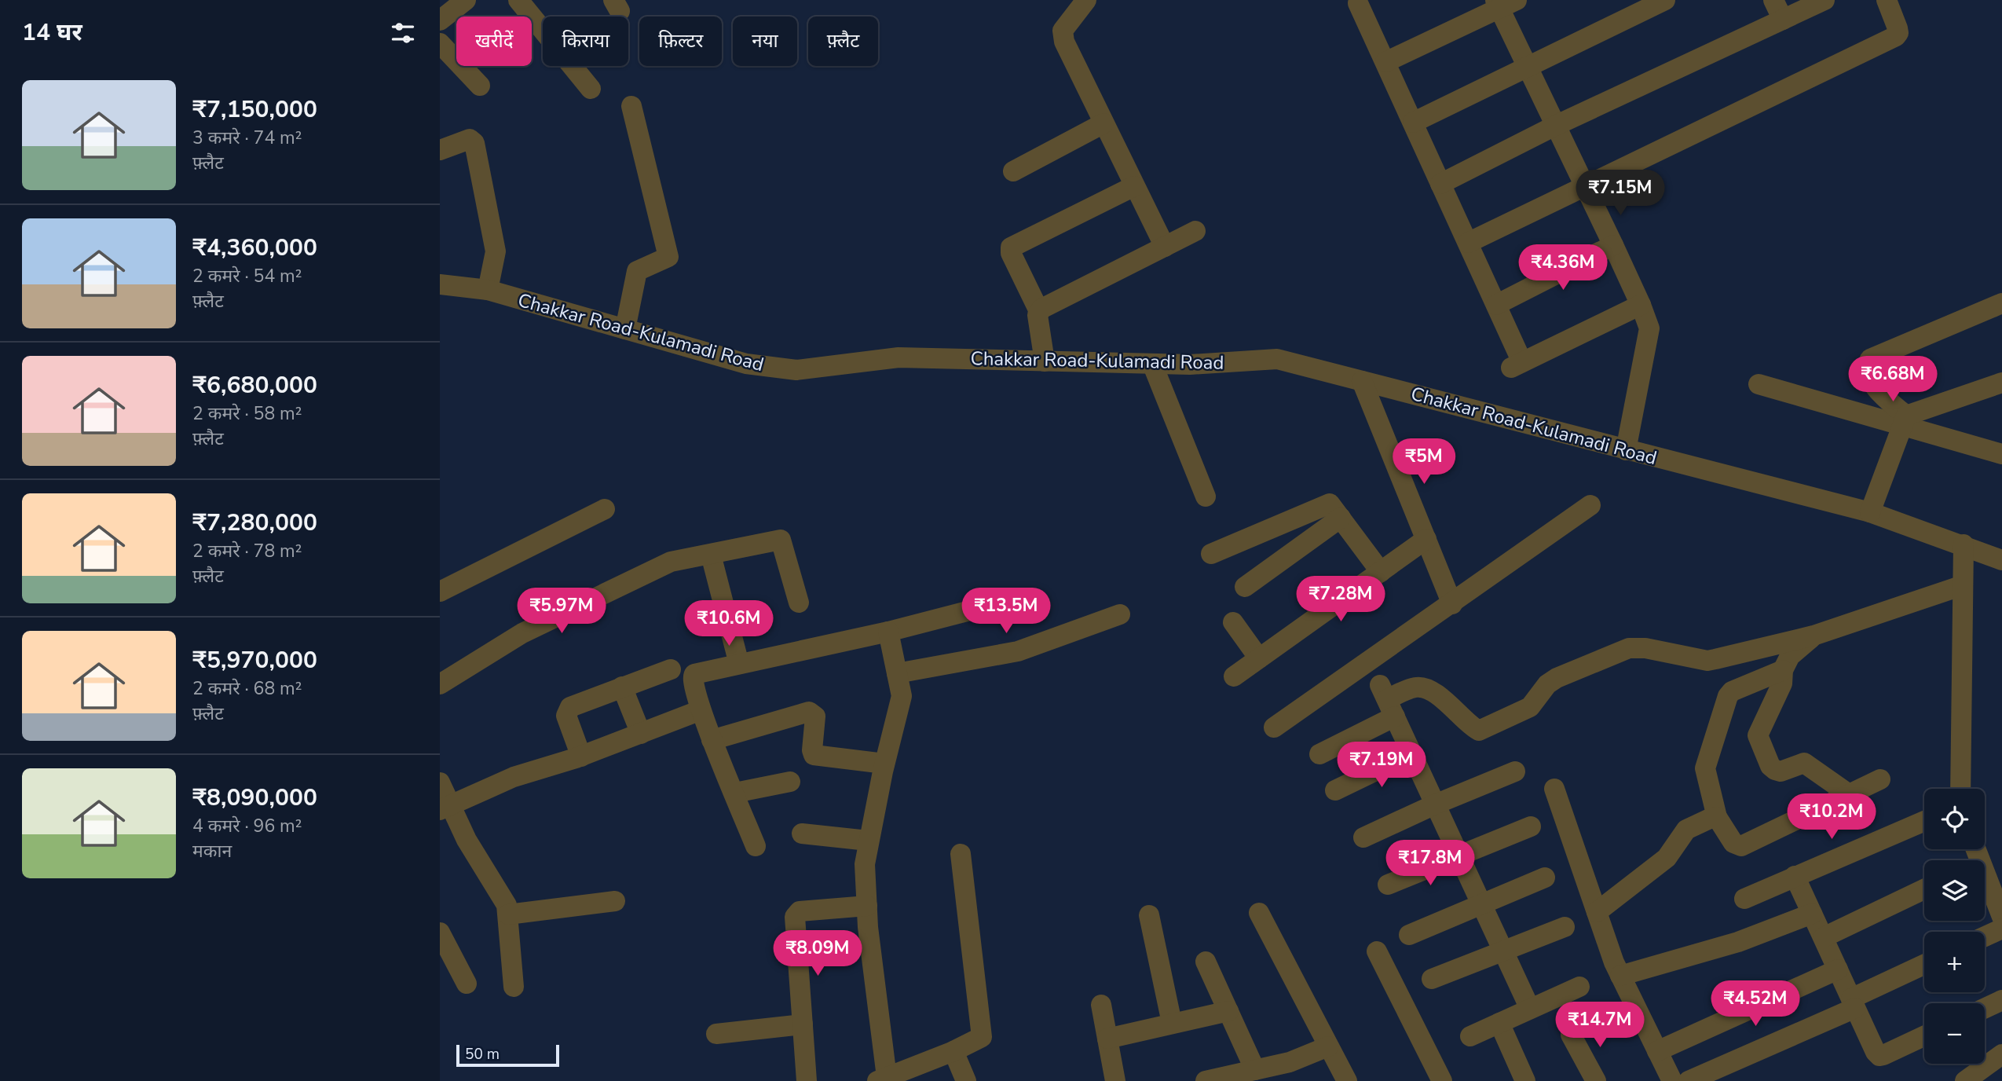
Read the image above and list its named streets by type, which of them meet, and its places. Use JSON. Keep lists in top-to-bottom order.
{
  "streets": {
    "street": ["Chakkar Road-Kulamadi Road"]
  },
  "scale_bar": "50 m",
  "page": {
    "heading": "14 घर",
    "chip": [
      "खरीदें",
      "किराया",
      "फ़िल्टर",
      "नया",
      "फ़्लैट"
    ],
    "list": [
      {
        "name": "₹7,150,000",
        "note": "3 कमरे · 74 m² · फ़्लैट"
      },
      {
        "name": "₹4,360,000",
        "note": "2 कमरे · 54 m² · फ़्लैट"
      },
      {
        "name": "₹6,680,000",
        "note": "2 कमरे · 58 m² · फ़्लैट"
      },
      {
        "name": "₹7,280,000",
        "note": "2 कमरे · 78 m² · फ़्लैट"
      },
      {
        "name": "₹5,970,000",
        "note": "2 कमरे · 68 m² · फ़्लैट"
      },
      {
        "name": "₹8,090,000",
        "note": "4 कमरे · 96 m² · मकान"
      }
    ],
    "price": [
      "₹7.15M",
      "₹4.36M",
      "₹6.68M",
      "₹5M",
      "₹7.28M",
      "₹5.97M",
      "₹13.5M",
      "₹10.6M",
      "₹7.19M",
      "₹10.2M",
      "₹17.8M",
      "₹8.09M",
      "₹4.52M",
      "₹14.7M"
    ],
    "map_buttons": ["+", "−"],
    "scale": "50 m"
  }
}
